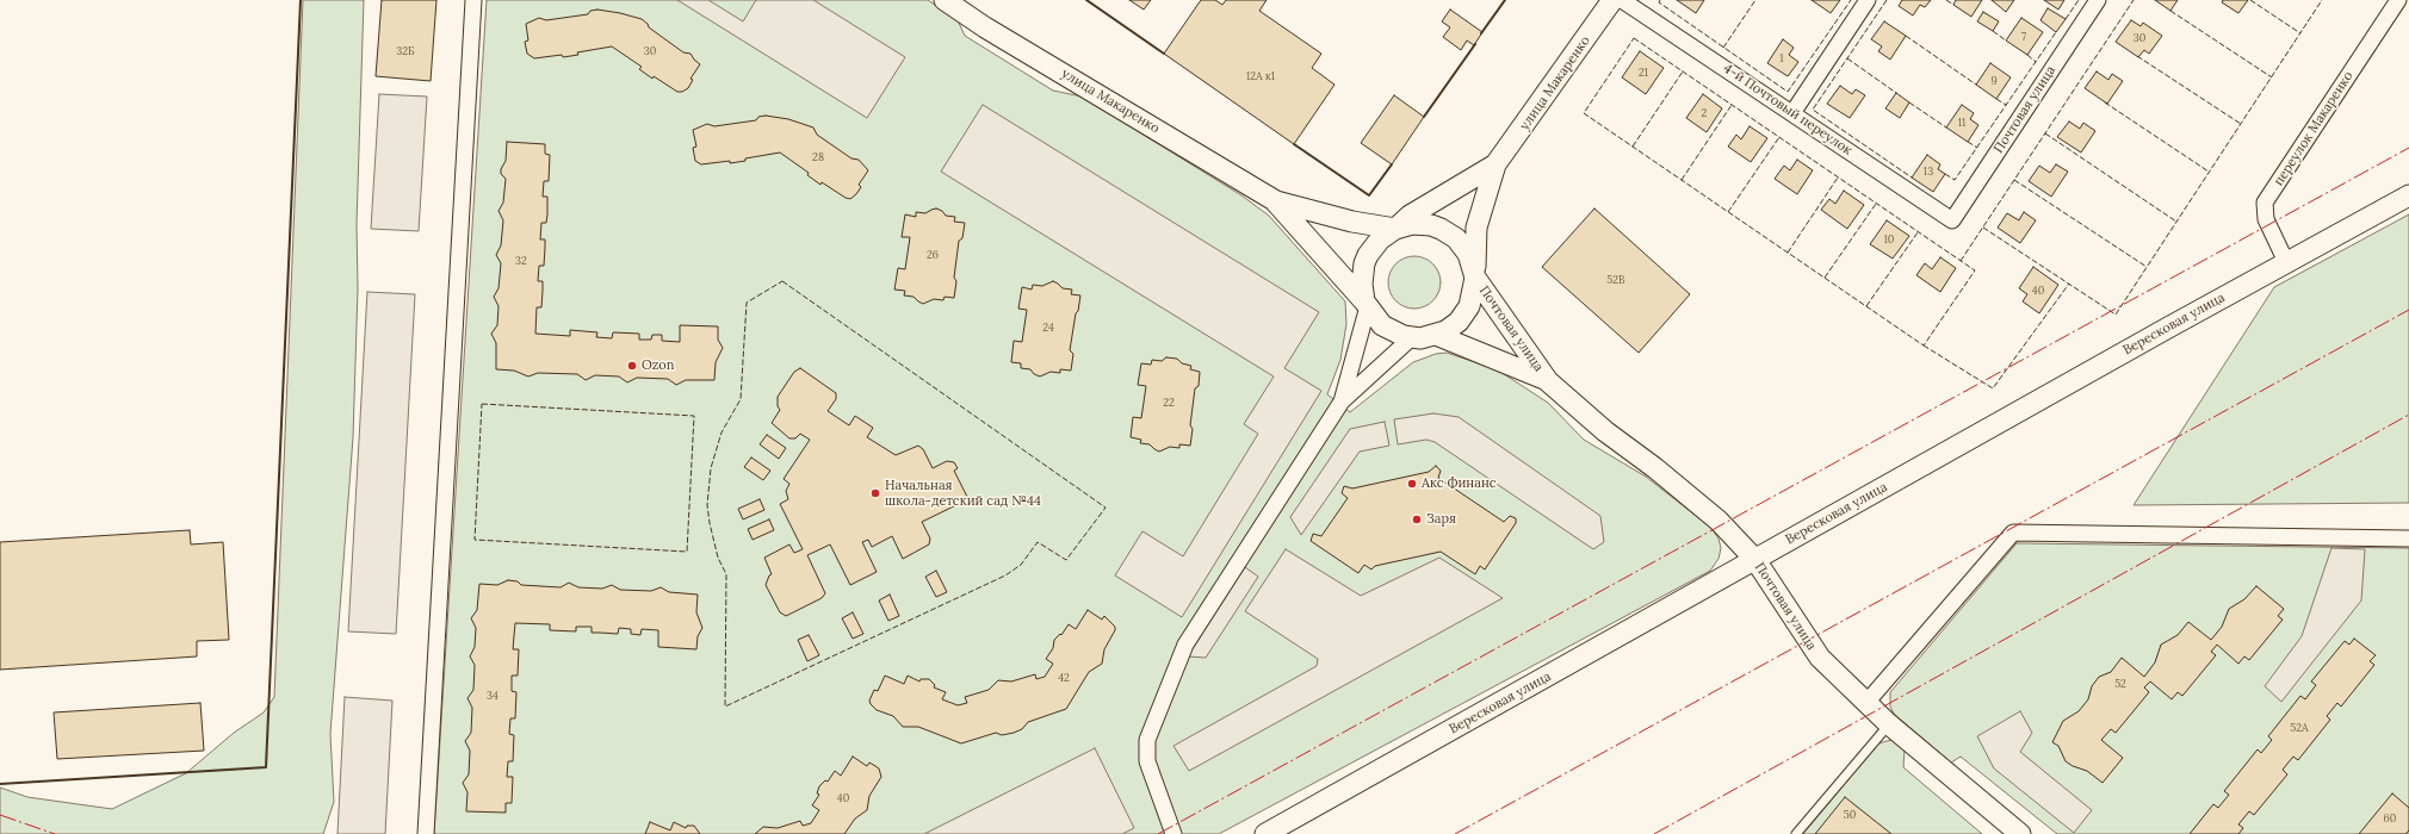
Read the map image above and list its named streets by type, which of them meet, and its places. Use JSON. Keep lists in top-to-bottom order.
{
  "streets": {
    "street": [
      "улица Макаренко",
      "4-й Почтовый переулок",
      "Почтовая улица",
      "переулок Макаренко",
      "Вересковая улица"
    ]
  },
  "crossings": [
    ["улица Макаренко", "Почтовая улица"],
    ["4-й Почтовый переулок", "Почтовая улица"],
    ["Почтовая улица", "Вересковая улица"],
    ["переулок Макаренко", "Вересковая улица"]
  ],
  "places": [
    "Ozon",
    "Акс Финанс",
    "Начальная школа-детский сад №44",
    "Заря"
  ],
  "house_numbers": [
    "7",
    "30",
    "32Б",
    "30",
    "1",
    "21",
    "12А к1",
    "9",
    "2",
    "11",
    "28",
    "13",
    "10",
    "26",
    "32",
    "52В",
    "40",
    "24",
    "22",
    "42",
    "52",
    "34",
    "52А",
    "40",
    "50",
    "60"
  ]
}
